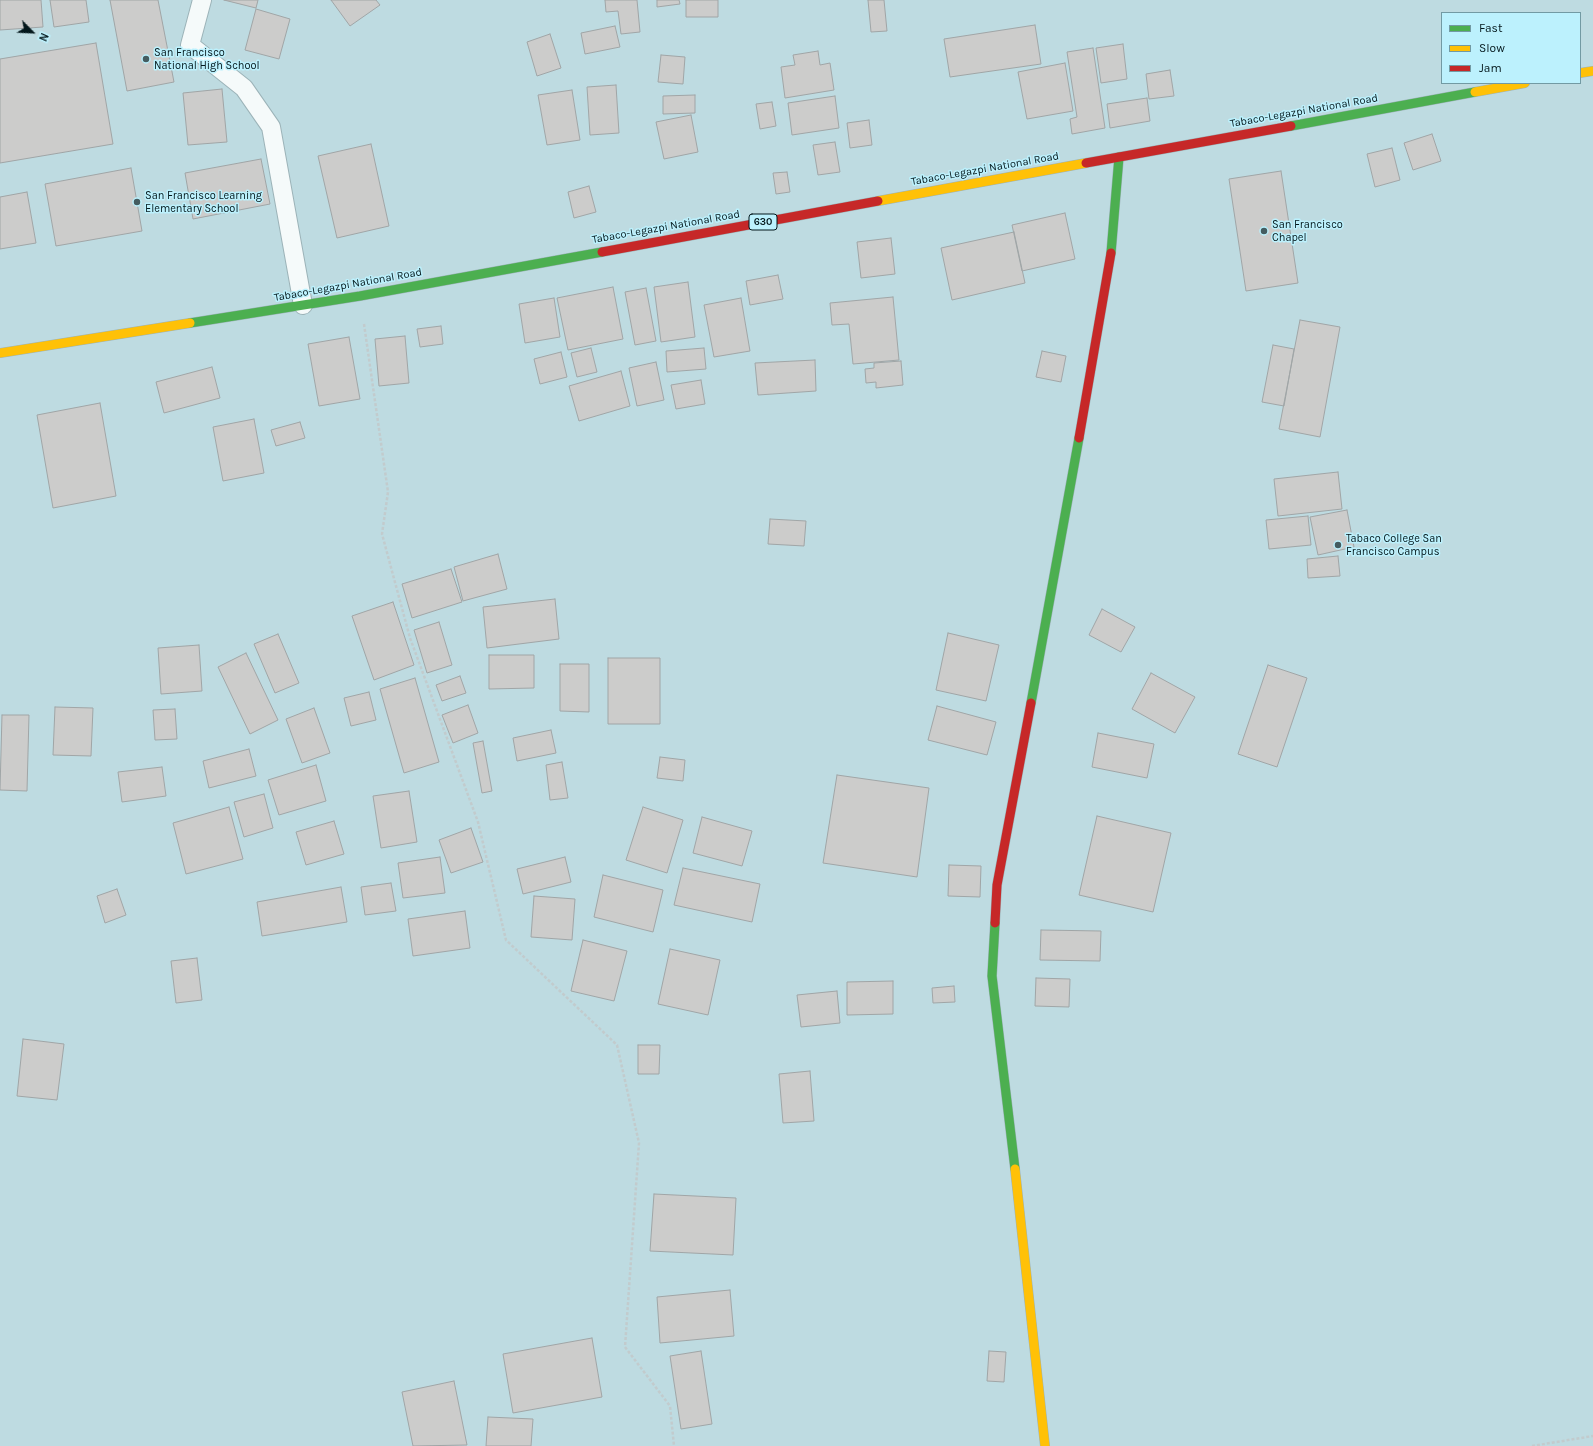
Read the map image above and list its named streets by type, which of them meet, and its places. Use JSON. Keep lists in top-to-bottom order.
{
  "streets": {
    "main road": ["Tabaco-Legazpi National Road", "630"]
  },
  "places": [
    "San Francisco National High School",
    "San Francisco Learning Elementary School",
    "San Francisco Chapel",
    "Tabaco College San Francisco Campus"
  ],
  "legend": ["Fast", "Slow", "Jam"],
  "north": "bottom right"
}
